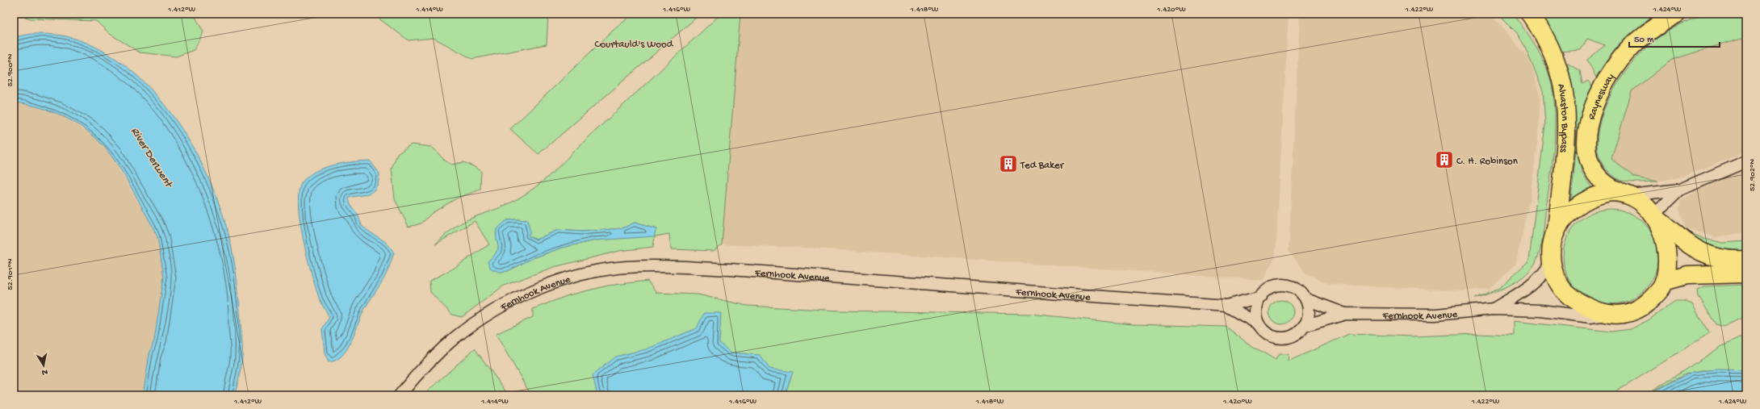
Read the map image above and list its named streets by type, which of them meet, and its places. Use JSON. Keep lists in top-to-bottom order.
{
  "streets": {
    "highway": ["Raynesway", "Alvaston Bypass"],
    "street": ["Fernhook Avenue"]
  },
  "water": ["River Derwent"],
  "parks": ["Courtauld's Wood"],
  "places": {
    "building": ["C. H. Robinson", "Ted Baker"]
  },
  "scale_bar": "50 m",
  "north": "bottom",
  "coordinates": [
    "1.412°W",
    "1.414°W",
    "1.416°W",
    "1.418°W",
    "1.420°W",
    "1.422°W",
    "1.424°W",
    "52.900°N",
    "52.902°N",
    "52.901°N"
  ]
}
